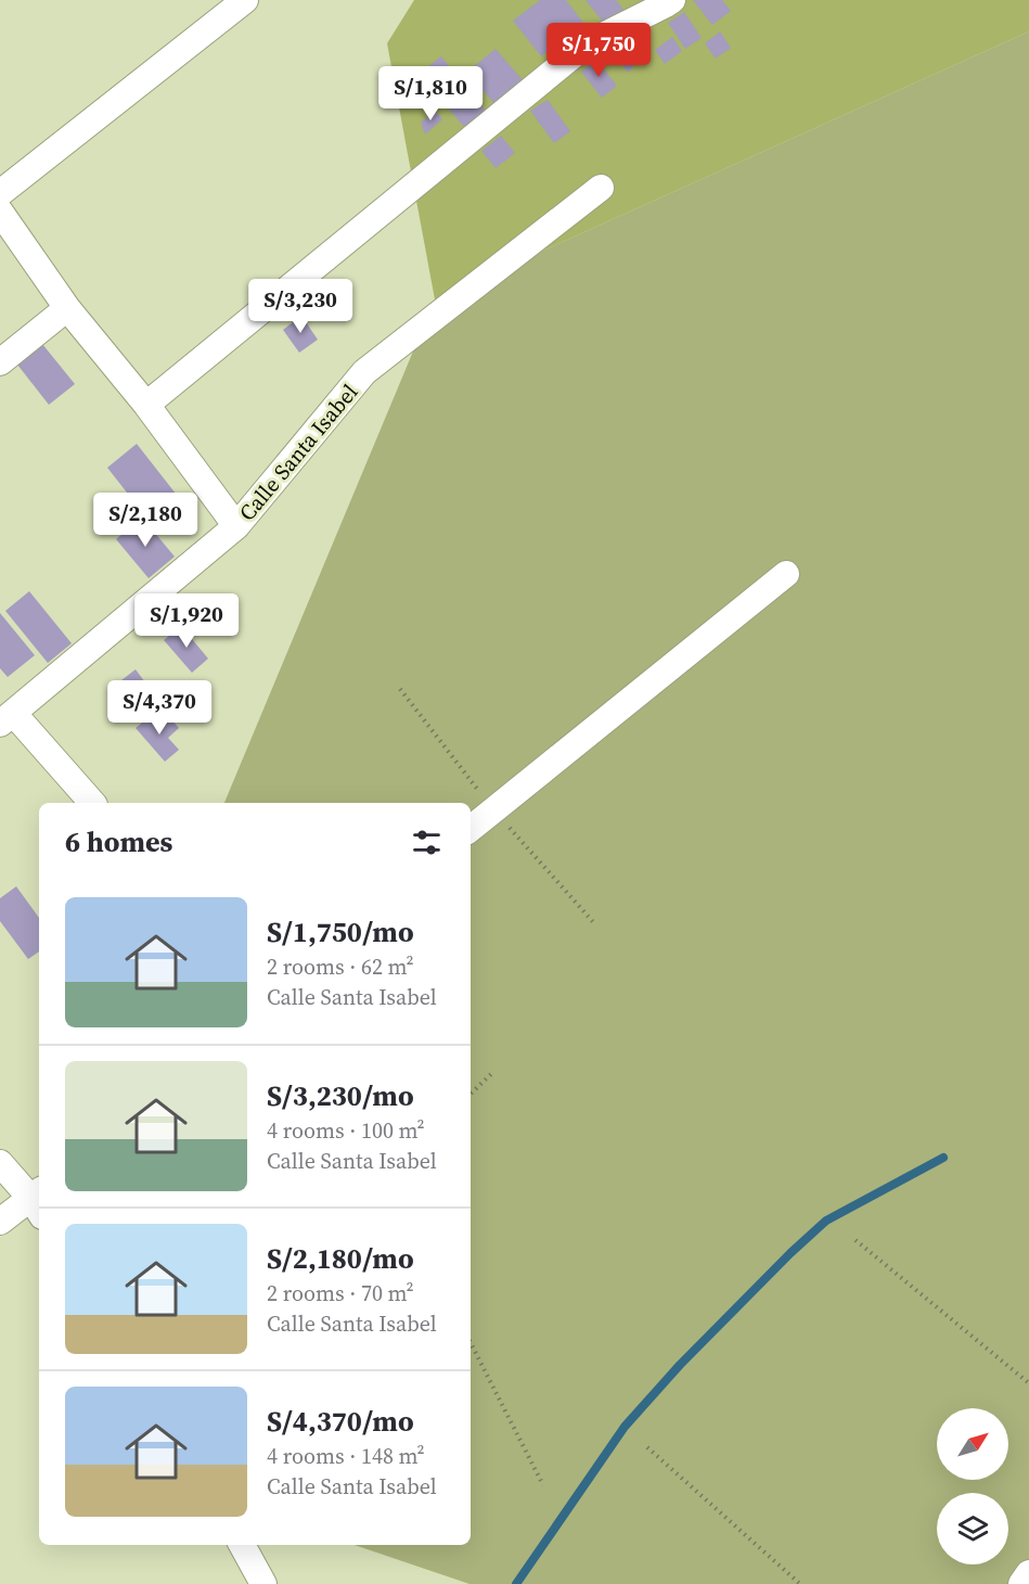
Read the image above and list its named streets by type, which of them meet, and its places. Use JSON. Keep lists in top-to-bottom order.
{
  "streets": {
    "street": ["Calle Santa Isabel"]
  },
  "north": "top right",
  "page": {
    "price": [
      "S/1,750",
      "S/1,810",
      "S/3,230",
      "S/2,180",
      "S/1,920",
      "S/4,370"
    ],
    "heading": "6 homes",
    "list": [
      {
        "name": "S/1,750/mo",
        "note": "2 rooms · 62 m² · Calle Santa Isabel"
      },
      {
        "name": "S/3,230/mo",
        "note": "4 rooms · 100 m² · Calle Santa Isabel"
      },
      {
        "name": "S/2,180/mo",
        "note": "2 rooms · 70 m² · Calle Santa Isabel"
      },
      {
        "name": "S/4,370/mo",
        "note": "4 rooms · 148 m² · Calle Santa Isabel"
      }
    ]
  }
}
